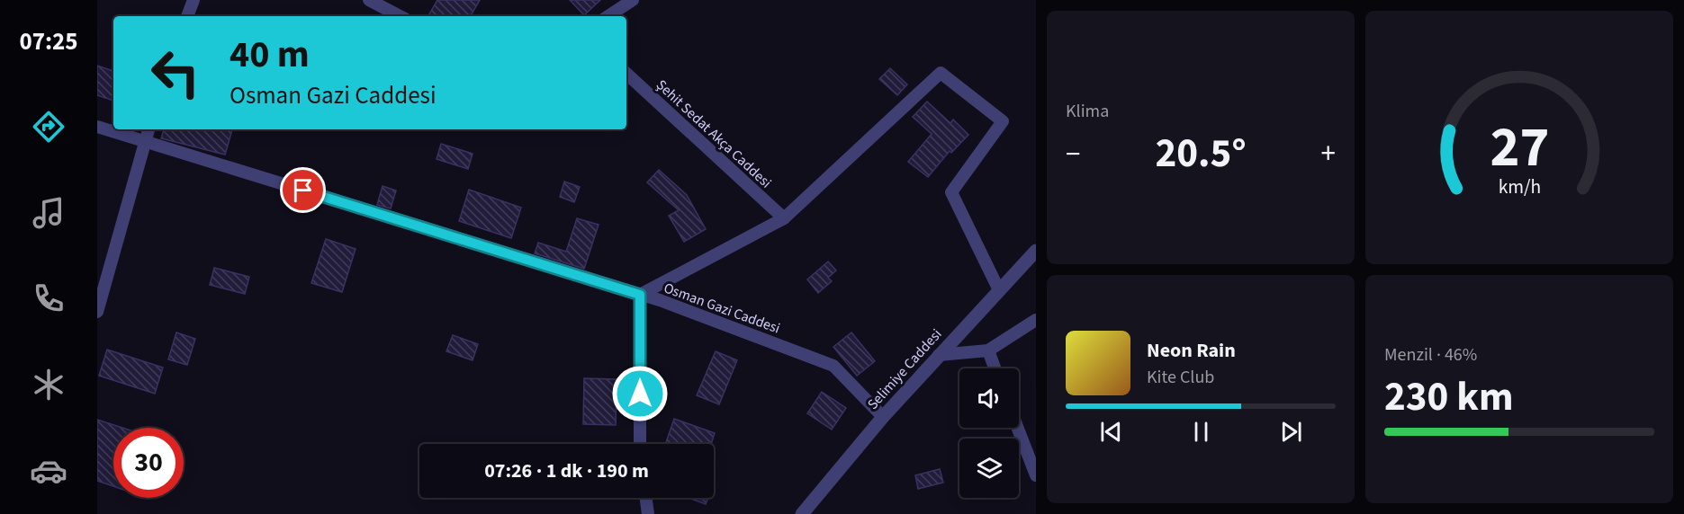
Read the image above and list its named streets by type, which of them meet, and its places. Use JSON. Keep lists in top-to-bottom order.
{
  "streets": {
    "street": ["Şehit Sedat Akça Caddesi", "Osman Gazi Caddesi", "Selimiye Caddesi"]
  },
  "crossings": [
    ["Osman Gazi Caddesi", "Selimiye Caddesi"]
  ],
  "page": {
    "tabs": "07:25",
    "tile": [
      "Klima",
      ["Menzil · 46%", "230 km"]
    ],
    "turn": ["40 m", "Osman Gazi Caddesi"],
    "heat": ["−", "20.5°", "+"],
    "song": ["Neon Rain", "Kite Club"],
    "limit": "30",
    "trip": "07:26 · 1 dk · 190 m",
    "gauge": ["27", "km/h"]
  }
}
